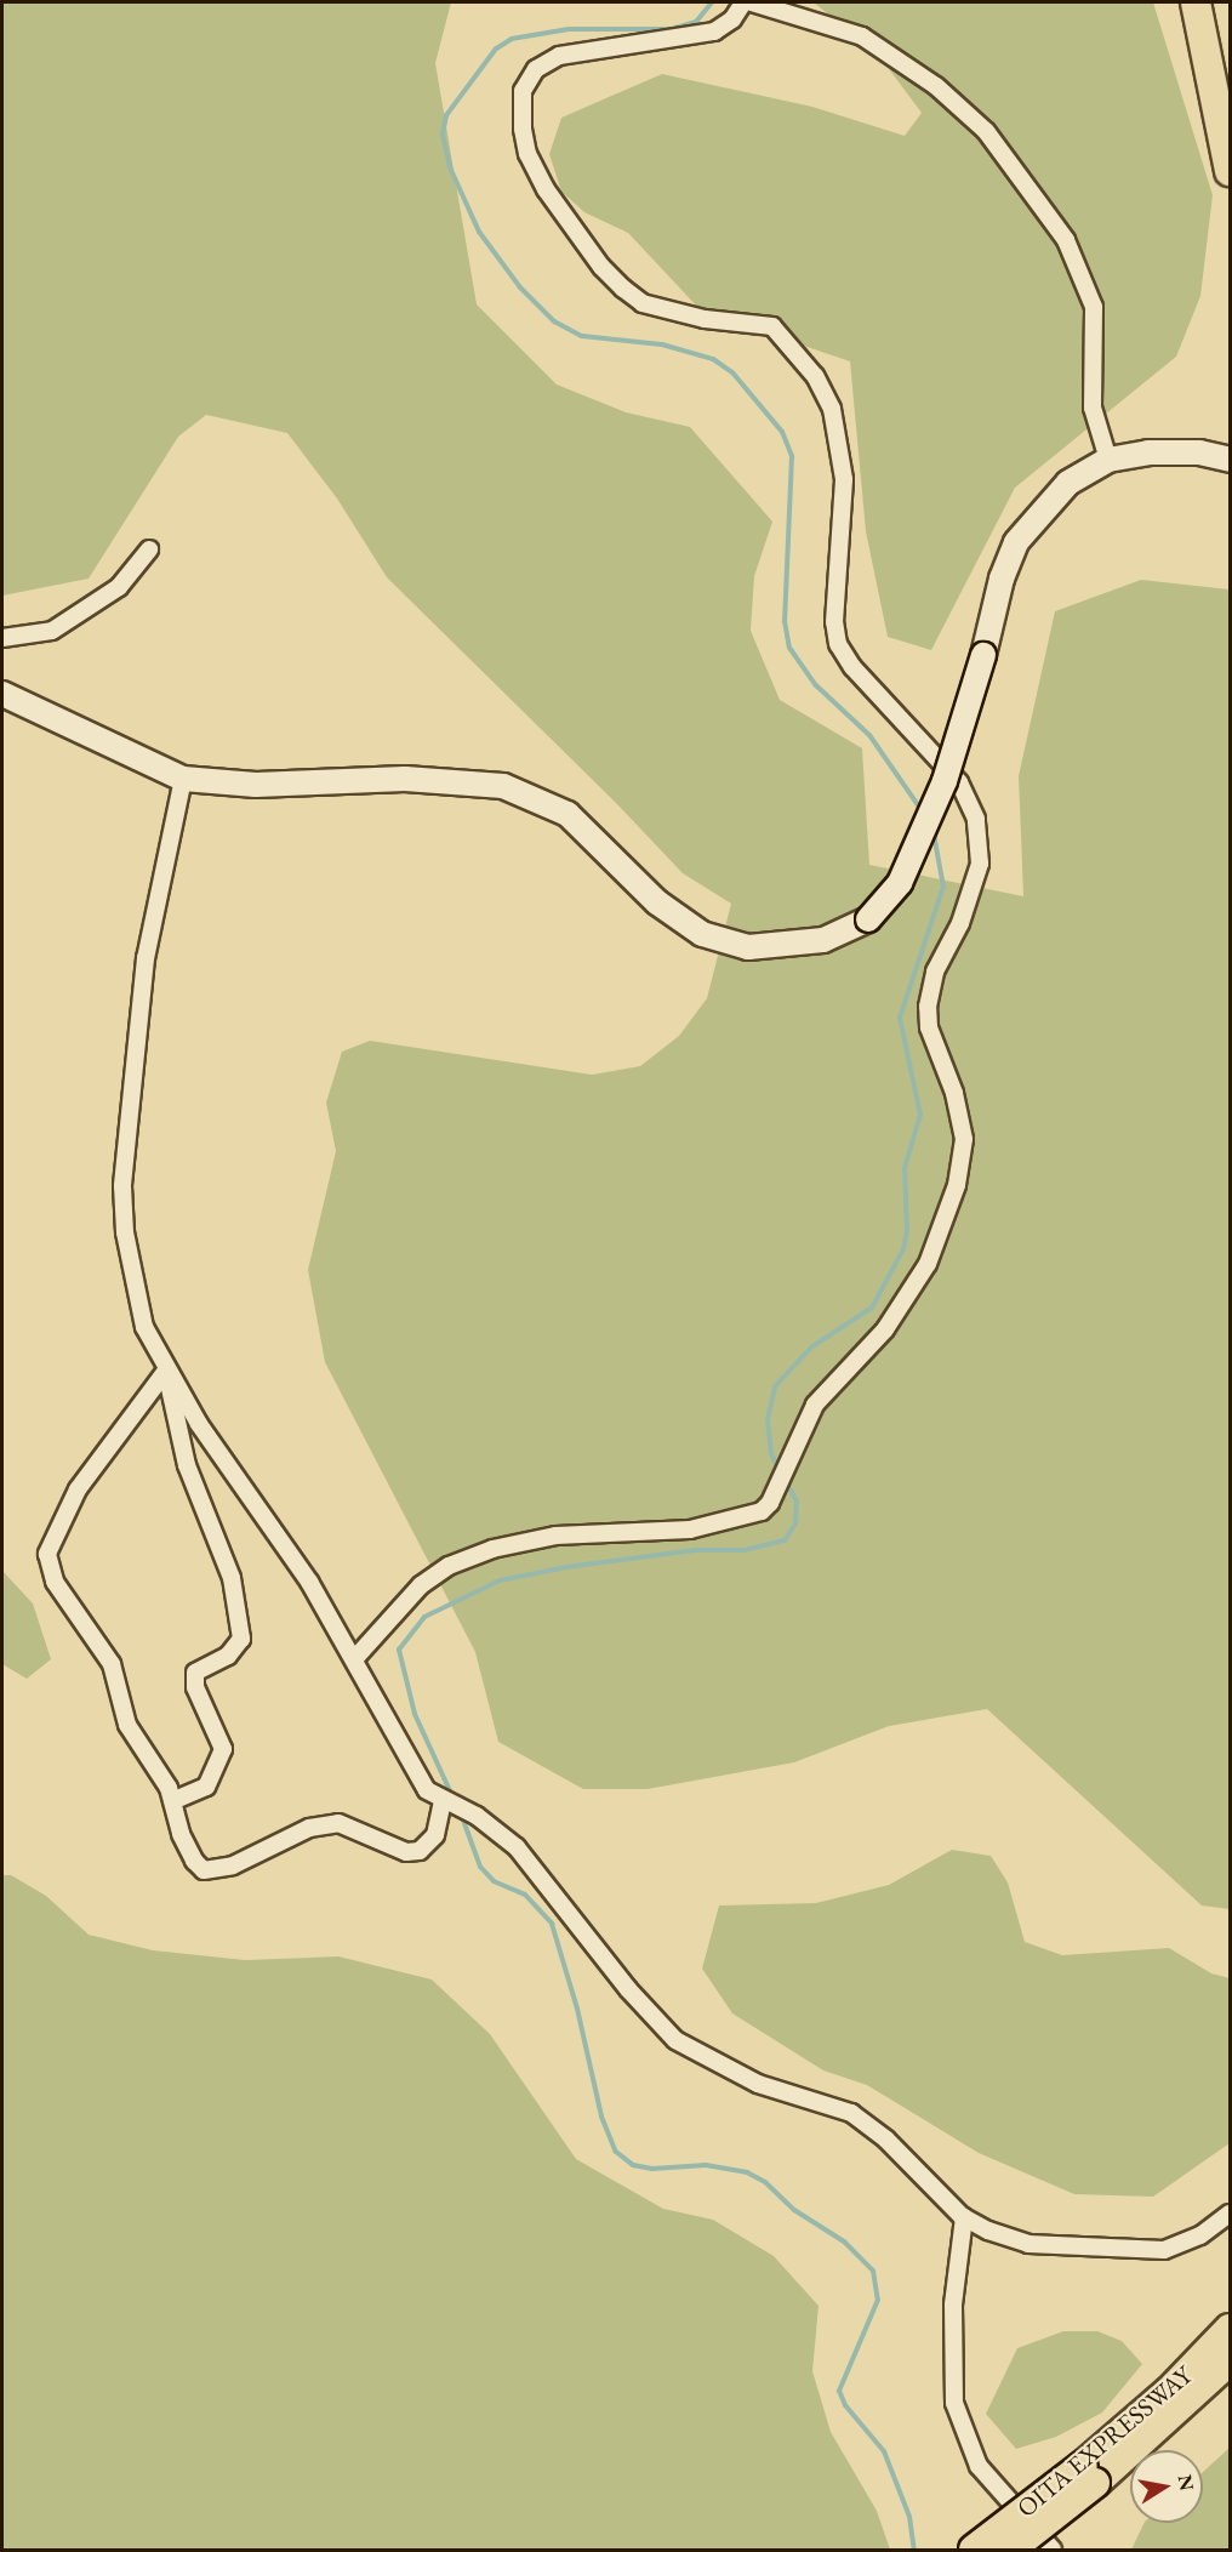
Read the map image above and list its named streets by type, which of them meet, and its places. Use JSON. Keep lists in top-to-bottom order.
{
  "streets": {
    "highway": ["OITA EXPRESSWAY"]
  },
  "north": "right"
}
